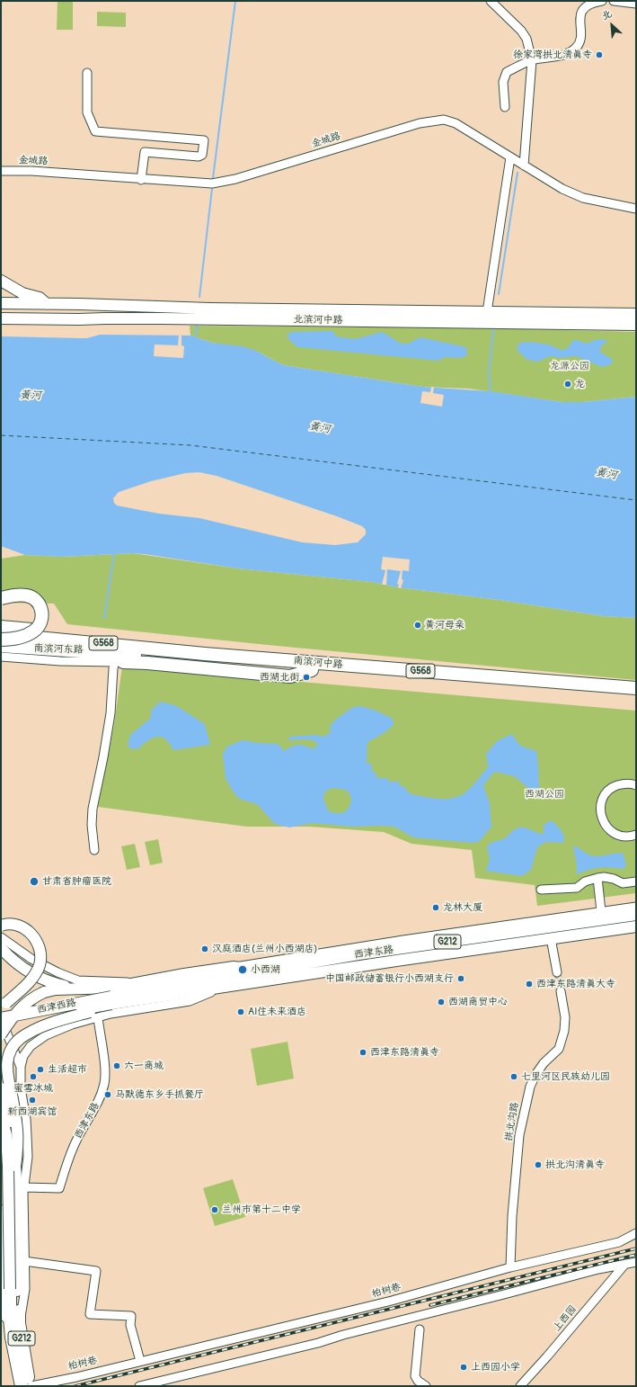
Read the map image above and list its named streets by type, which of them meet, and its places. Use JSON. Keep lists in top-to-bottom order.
{
  "streets": {
    "highway": ["G568", "南滨河中路", "G212"],
    "main road": ["北滨河中路", "西津东路", "西津西路"],
    "street": [
      "金城路",
      "南滨河东路",
      "拱北沟路",
      "柏树巷",
      "上西园"
    ]
  },
  "crossings": [
    ["G212", "柏树巷"],
    ["西津东路", "西津西路"],
    ["拱北沟路", "柏树巷"]
  ],
  "water": ["黄河"],
  "parks": ["龙源公园", "西湖公园"],
  "places": [
    "徐家湾拱北清真寺",
    "龙",
    "黄河母亲",
    "西湖北街",
    "甘肃省肿瘤医院",
    "龙林大厦",
    "汉庭酒店(兰州小西湖店)",
    "小西湖",
    "中国邮政储蓄银行小西湖支行",
    "西津东路清真大寺",
    "西湖商贸中心",
    "AI住未来酒店",
    "西津东路清真寺",
    "六一商城",
    "生活超市",
    "蜜雪冰城",
    "七里河区民族幼儿园",
    "马默德东乡手抓餐厅",
    "新西湖宾馆",
    "拱北沟清真寺",
    "兰州市第十二中学",
    "上西园小学"
  ],
  "north": "top left"
}
